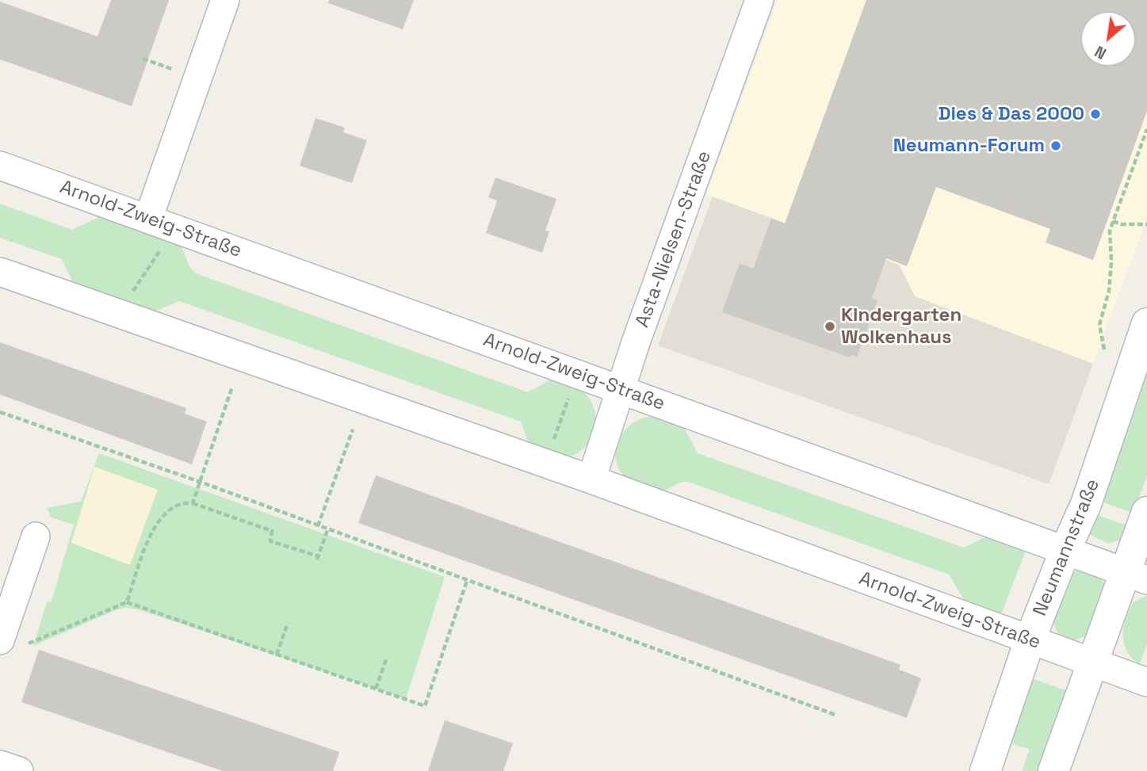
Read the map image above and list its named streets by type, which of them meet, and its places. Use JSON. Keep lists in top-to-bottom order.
{
  "streets": {
    "street": ["Arnold-Zweig-Straße", "Asta-Nielsen-Straße", "Neumannstraße"]
  },
  "crossings": [
    ["Arnold-Zweig-Straße", "Asta-Nielsen-Straße"],
    ["Arnold-Zweig-Straße", "Neumannstraße"]
  ],
  "places": ["Dies & Das 2000", "Neumann-Forum", "Kindergarten Wolkenhaus"],
  "north": "bottom left"
}
